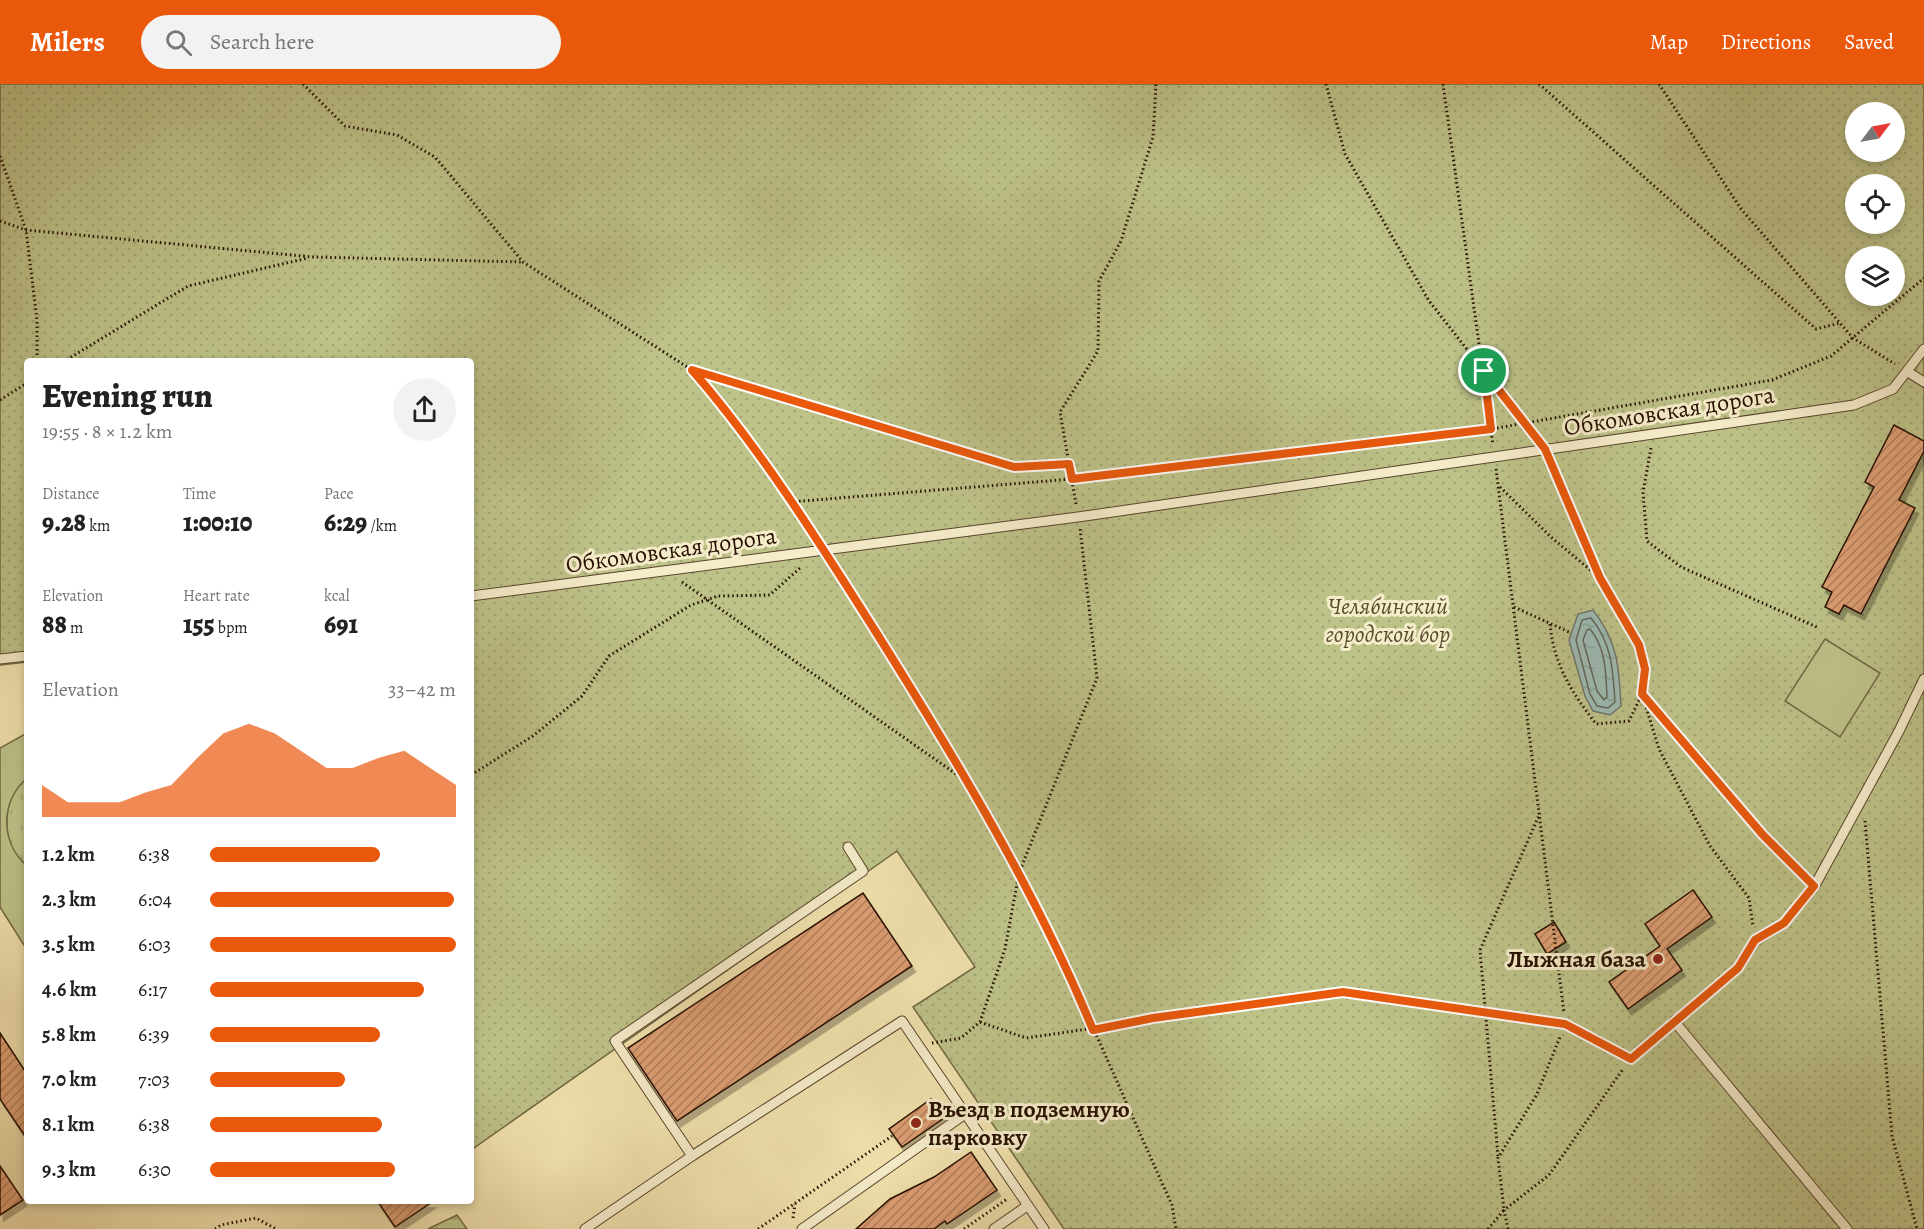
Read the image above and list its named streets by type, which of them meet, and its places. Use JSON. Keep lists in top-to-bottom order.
{
  "streets": {
    "lane": ["Обкомовская дорога"]
  },
  "parks": ["Челябинский городской бор"],
  "places": ["Лыжная база", "Въезд в подземную парковку"],
  "north": "top right",
  "page": {
    "header": "Milers",
    "search": "Search here",
    "nav": ["Map", "Directions", "Saved"],
    "heading": ["Evening run", "19:55 · 8 × 1.2 km"],
    "stats": [
      ["Distance", "9.28 km"],
      ["Time", "1:00:10"],
      ["Pace", "6:29 /km"],
      ["Elevation", "88 m"],
      ["Heart rate", "155 bpm"],
      ["kcal", "691"]
    ],
    "chart": ["Elevation", "33–42 m"],
    "list": [
      {
        "name": "1.2 km",
        "note": "6:38"
      },
      {
        "name": "2.3 km",
        "note": "6:04"
      },
      {
        "name": "3.5 km",
        "note": "6:03"
      },
      {
        "name": "4.6 km",
        "note": "6:17"
      },
      {
        "name": "5.8 km",
        "note": "6:39"
      },
      {
        "name": "7.0 km",
        "note": "7:03"
      },
      {
        "name": "8.1 km",
        "note": "6:38"
      },
      {
        "name": "9.3 km",
        "note": "6:30"
      }
    ]
  }
}
